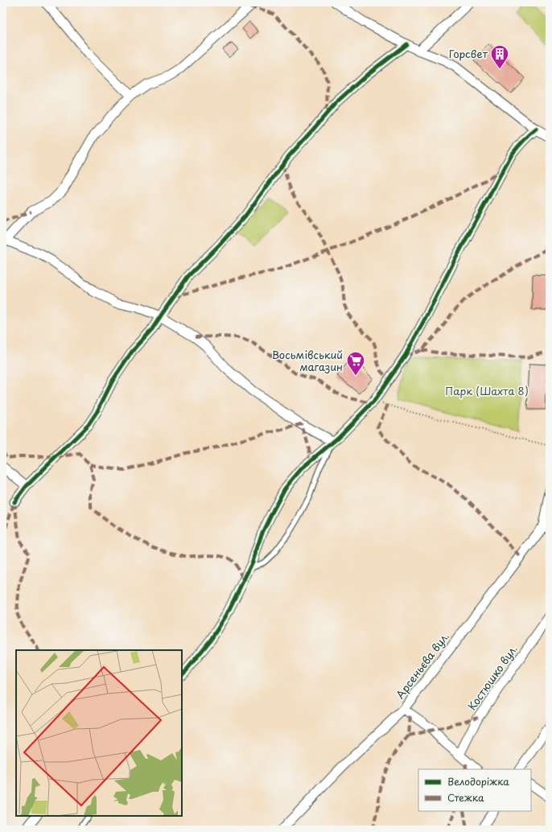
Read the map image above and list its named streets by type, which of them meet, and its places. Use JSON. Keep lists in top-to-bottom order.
{
  "streets": {
    "street": ["Арсеньєва вул.", "Костюшко вул."]
  },
  "parks": ["Парк (Шахта 8)"],
  "places": {
    "building": ["Горсвет"],
    "supermarket": ["Восьмівський магазин"]
  },
  "legend": ["Велодоріжка", "Стежка"]
}
